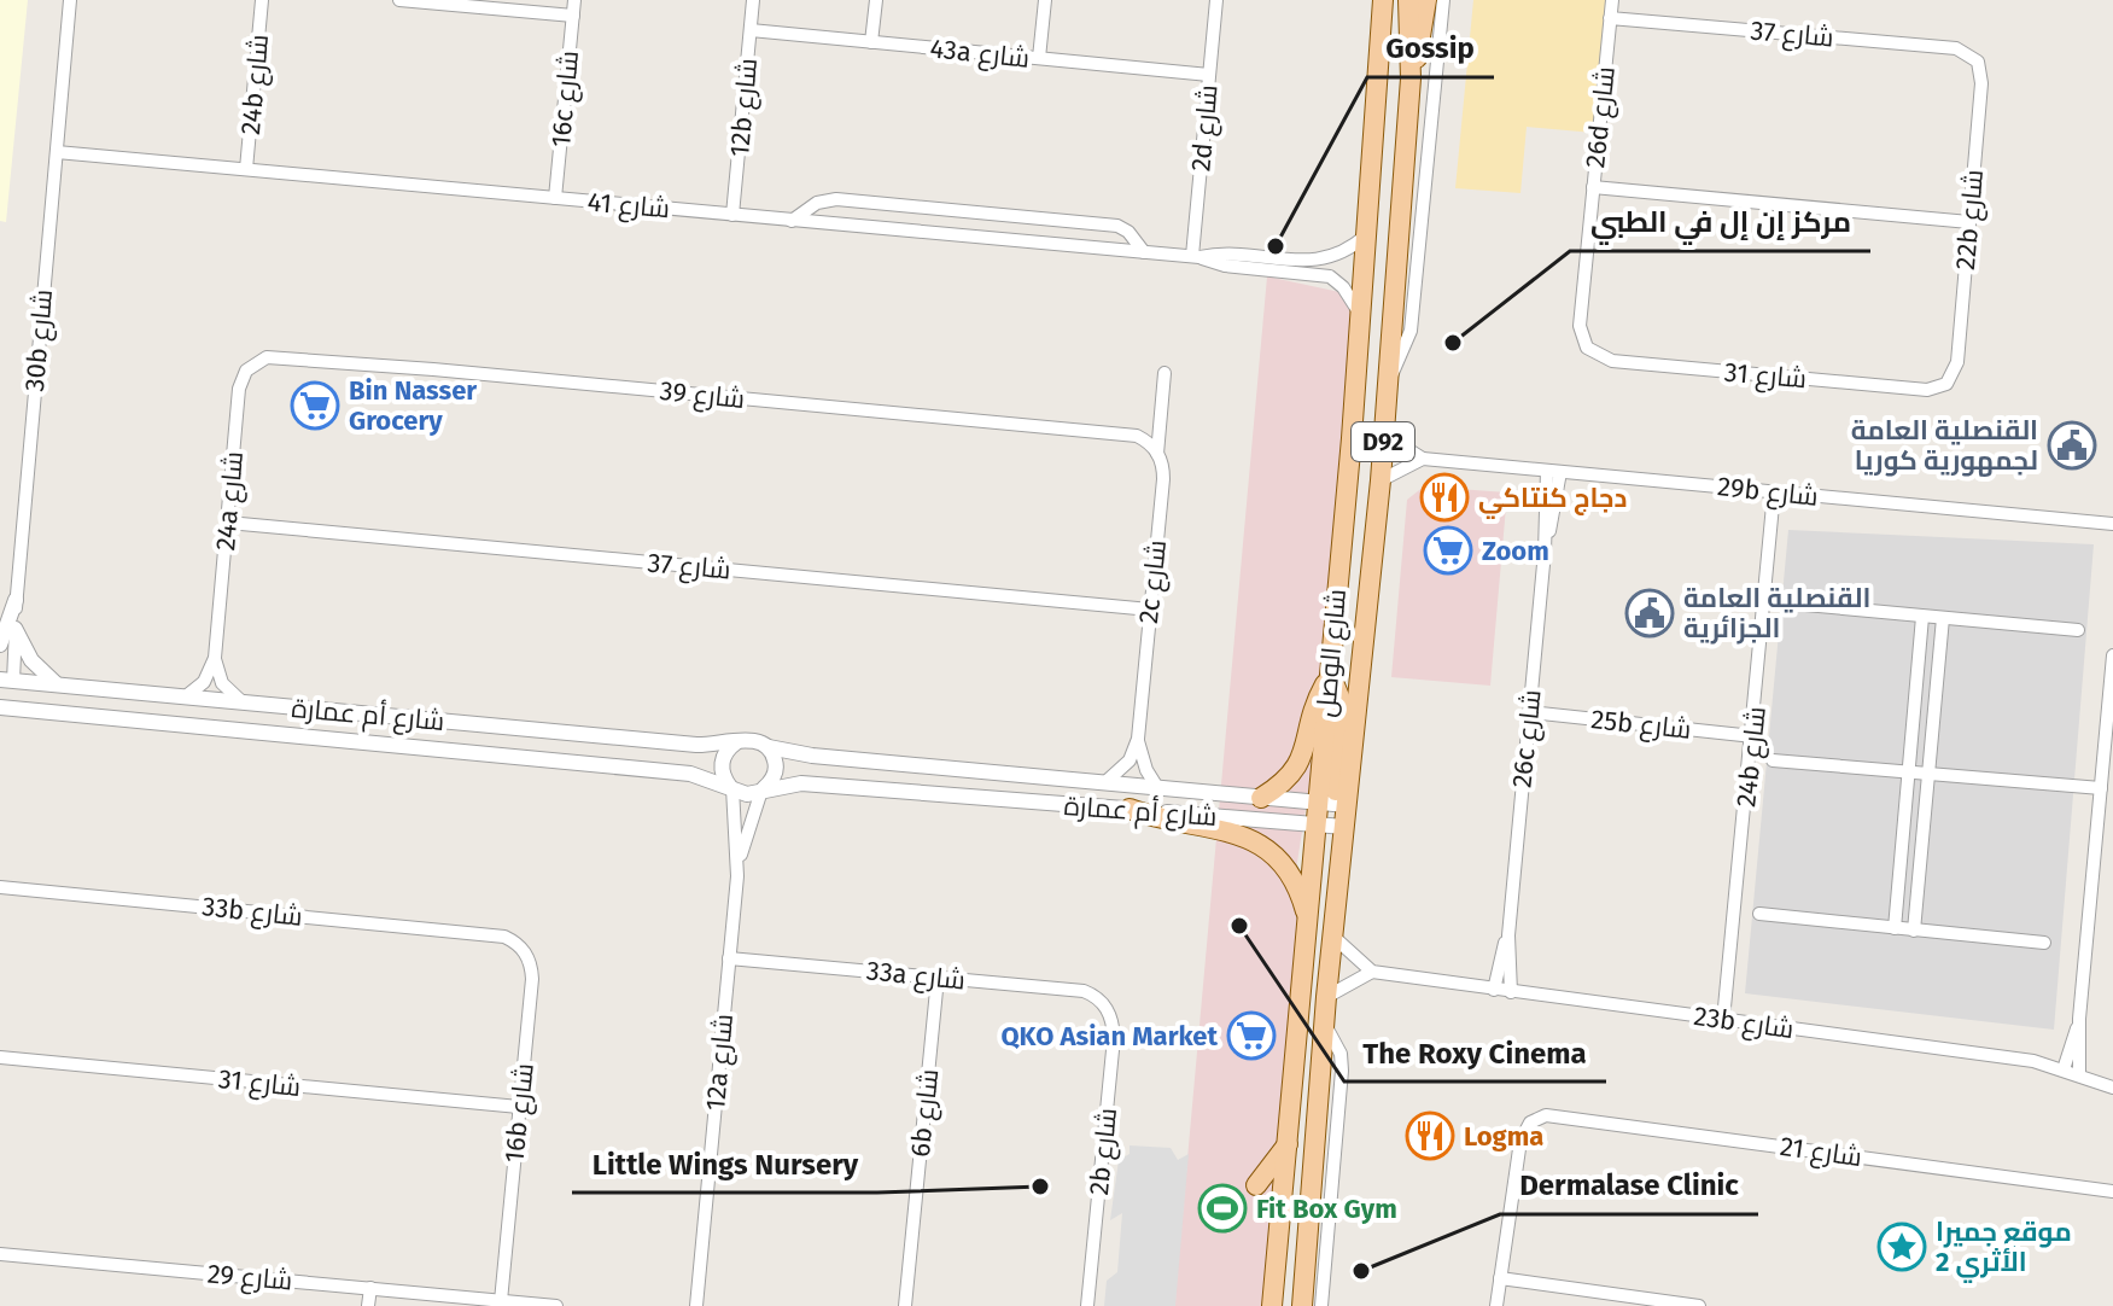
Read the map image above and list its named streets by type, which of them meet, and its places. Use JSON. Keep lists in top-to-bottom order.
{
  "streets": {
    "main road": ["D92", "شارع الوصل"],
    "street": [
      "شارع 37",
      "43a شارع",
      "24b شارع",
      "16c شارع",
      "12b شارع",
      "26d شارع",
      "2d شارع",
      "شارع 41",
      "22b شارع",
      "30b شارع",
      "شارع 31",
      "شارع 39",
      "29b شارع",
      "24a شارع",
      "2c شارع",
      "شارع أم عمارة",
      "25b شارع",
      "26c شارع",
      "33b شارع",
      "33a شارع",
      "23b شارع",
      "12a شارع",
      "16b شارع",
      "6b شارع",
      "2b شارع",
      "شارع 21",
      "شارع 29"
    ]
  },
  "crossings": [
    ["شارع 37", "26d شارع"],
    ["شارع 37", "22b شارع"],
    ["شارع 37", "24a شارع"],
    ["شارع 37", "2c شارع"],
    ["43a شارع", "12b شارع"],
    ["43a شارع", "2d شارع"],
    ["24b شارع", "شارع 41"],
    ["24b شارع", "29b شارع"],
    ["24b شارع", "25b شارع"],
    ["24b شارع", "23b شارع"],
    ["16c شارع", "شارع 41"],
    ["12b شارع", "شارع 41"],
    ["26d شارع", "شارع 31"],
    ["2d شارع", "شارع 41"],
    ["شارع 41", "30b شارع"],
    ["شارع 41", "شارع الوصل"],
    ["22b شارع", "شارع 31"],
    ["30b شارع", "شارع أم عمارة"],
    ["شارع 31", "16b شارع"],
    ["شارع 39", "24a شارع"],
    ["شارع 39", "2c شارع"],
    ["29b شارع", "26c شارع"],
    ["2c شارع", "شارع أم عمارة"],
    ["شارع الوصل", "شارع أم عمارة"],
    ["شارع أم عمارة", "12a شارع"],
    ["25b شارع", "26c شارع"],
    ["26c شارع", "23b شارع"],
    ["33b شارع", "16b شارع"],
    ["33a شارع", "12a شارع"],
    ["33a شارع", "6b شارع"],
    ["33a شارع", "2b شارع"],
    ["16b شارع", "شارع 29"]
  ],
  "places": {
    "other": [
      "Gossip",
      "مركز إن إل في الطبي",
      "The Roxy Cinema",
      "Little Wings Nursery",
      "Dermalase Clinic"
    ],
    "supermarket": ["Bin Nasser Grocery", "Zoom", "QKO Asian Market"],
    "public building": ["القنصلية العامة لجمهورية كوريا", "القنصلية العامة الجزائرية"],
    "restaurant": ["دجاج كنتاكي", "Logma"],
    "sports": ["Fit Box Gym"],
    "place": ["موقع جميرا 2 الأثري"]
  }
}
